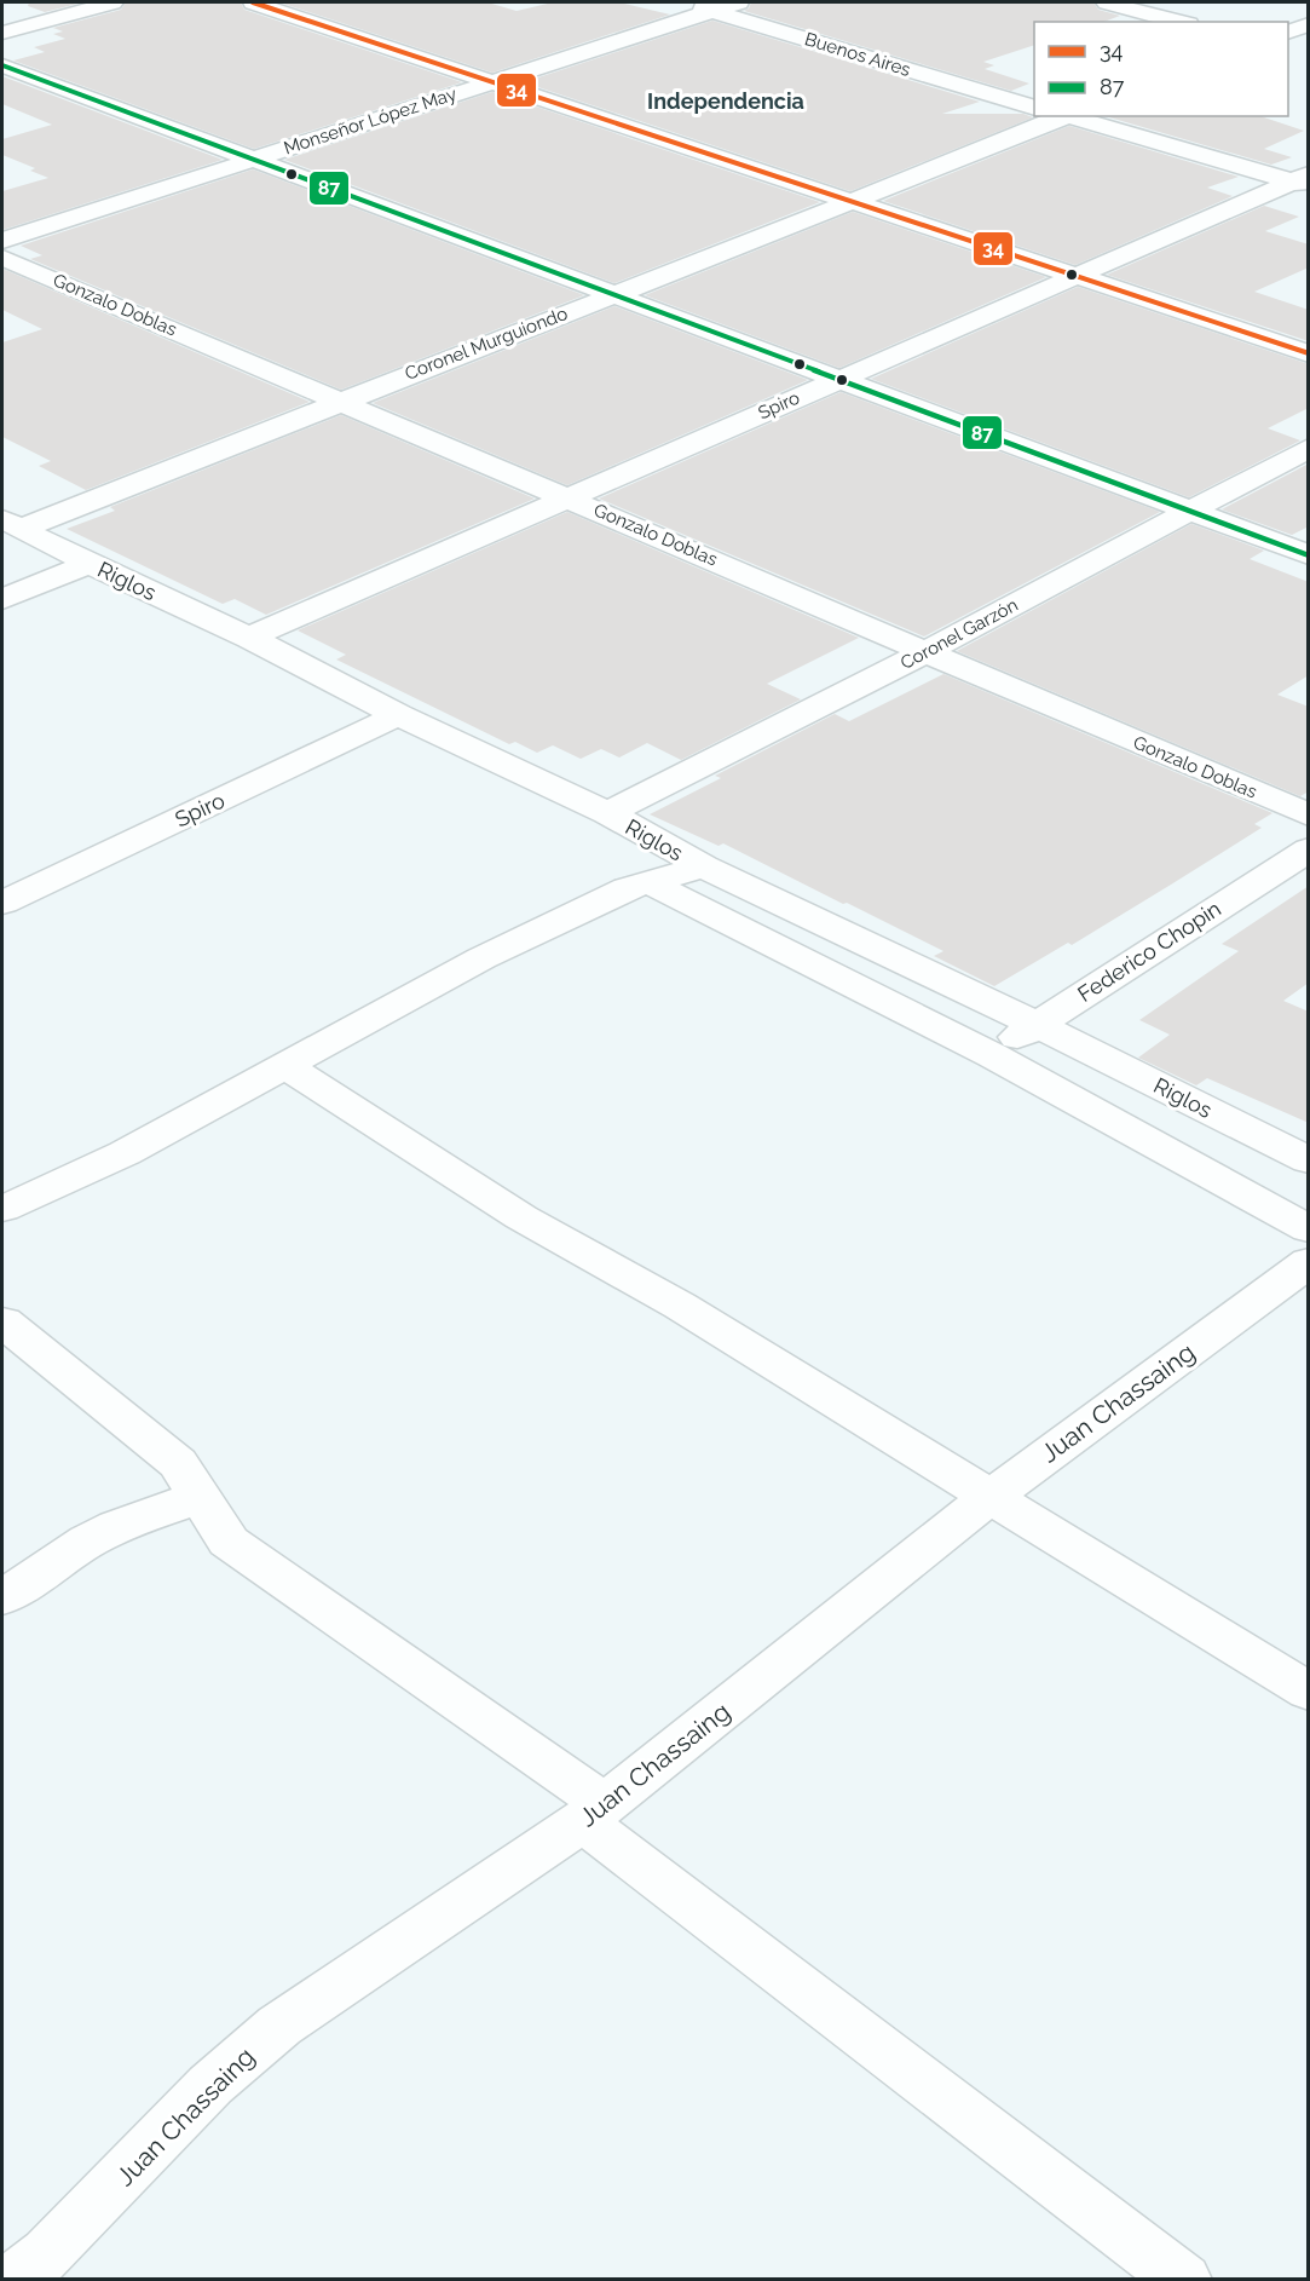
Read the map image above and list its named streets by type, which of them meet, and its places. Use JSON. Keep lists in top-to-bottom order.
{
  "streets": {
    "street": [
      "Buenos Aires",
      "Monseñor López May",
      "Gonzalo Doblas",
      "Coronel Murguiondo",
      "Spiro",
      "Riglos",
      "Coronel Garzón",
      "Federico Chopin",
      "Juan Chassaing"
    ]
  },
  "crossings": [
    ["Buenos Aires", "Monseñor López May"],
    ["Gonzalo Doblas", "Coronel Murguiondo"],
    ["Gonzalo Doblas", "Spiro"],
    ["Gonzalo Doblas", "Coronel Garzón"],
    ["Coronel Murguiondo", "Riglos"],
    ["Spiro", "Riglos"],
    ["Riglos", "Coronel Garzón"],
    ["Riglos", "Federico Chopin"]
  ],
  "districts": ["Independencia"],
  "lines": ["transit line 34", "transit line 87"],
  "legend": ["34", "87"]
}
